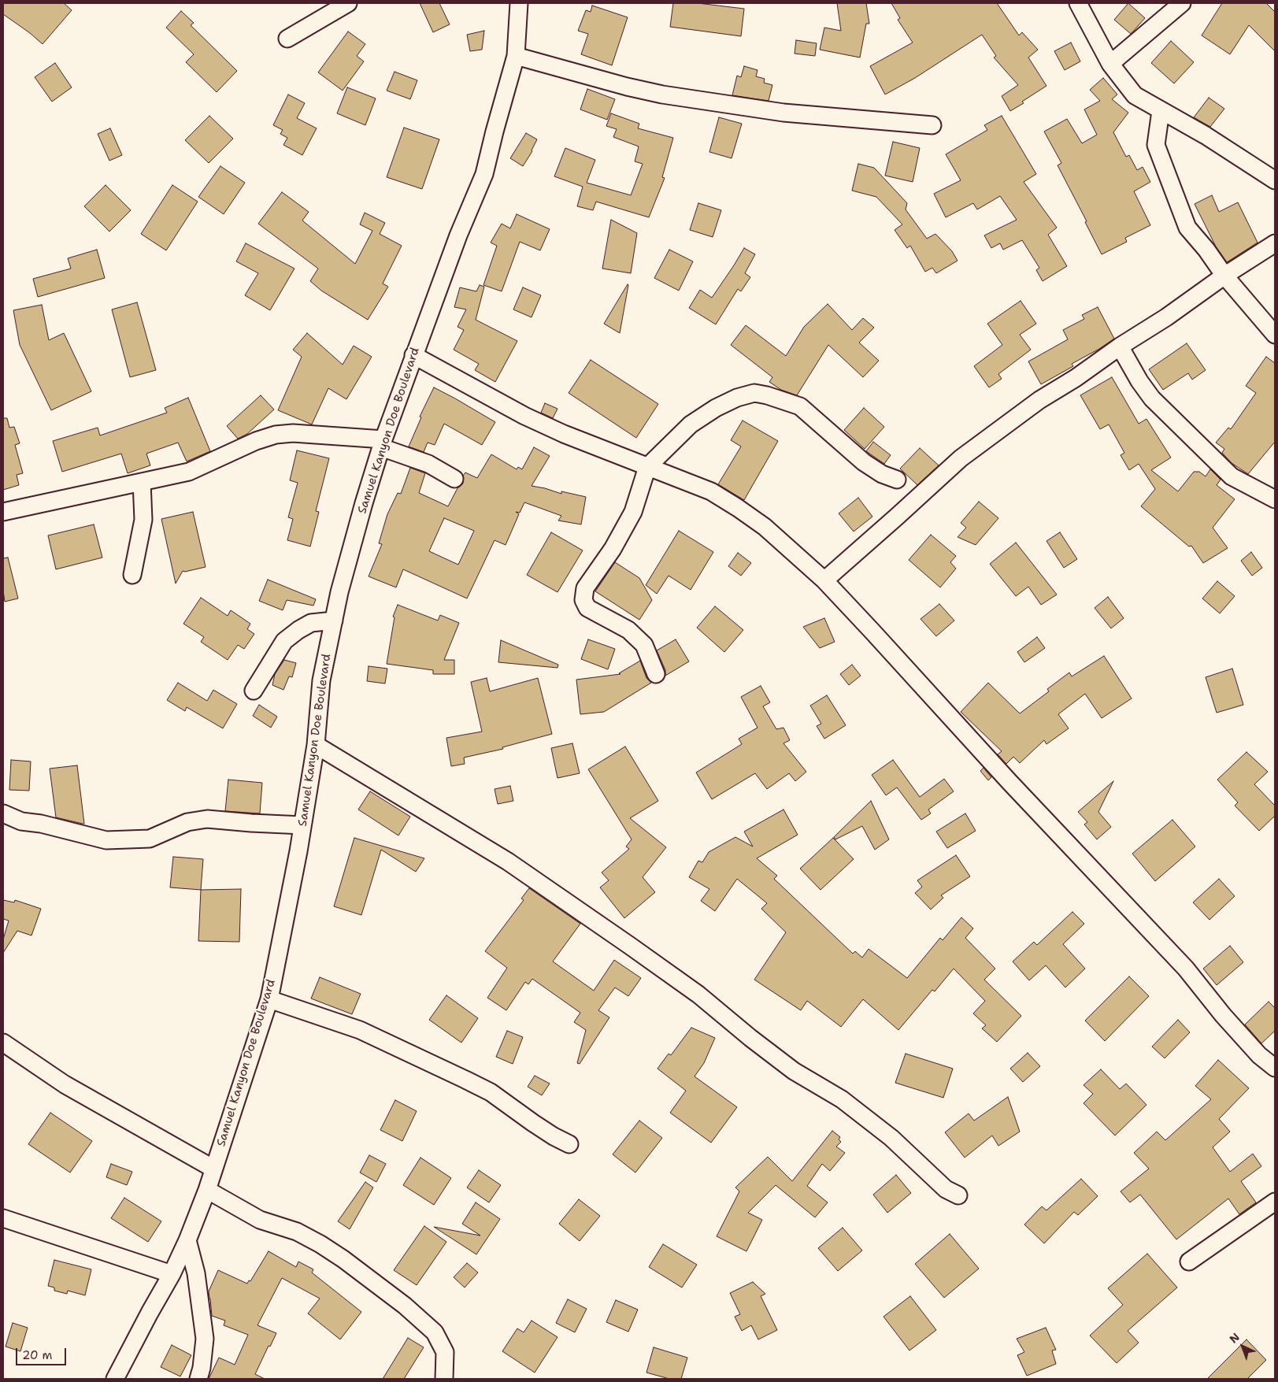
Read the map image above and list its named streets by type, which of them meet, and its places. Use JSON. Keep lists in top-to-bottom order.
{
  "streets": {
    "street": ["Samuel Kanyon Doe Boulevard"]
  },
  "scale_bar": "20 m",
  "north": "top left"
}
